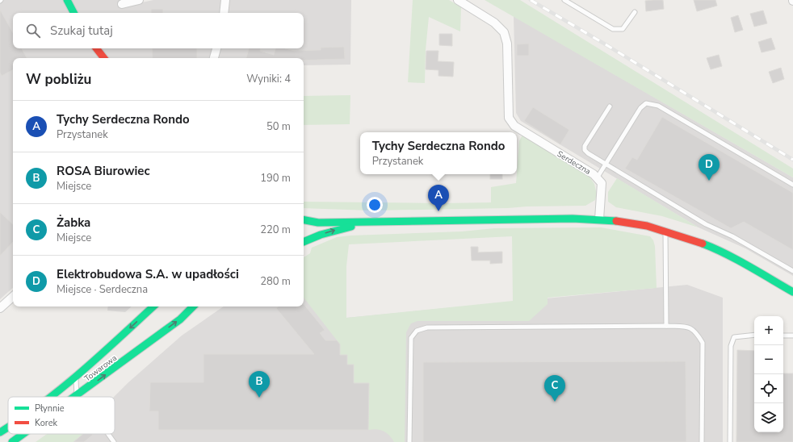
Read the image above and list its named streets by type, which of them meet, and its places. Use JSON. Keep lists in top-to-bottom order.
{
  "streets": {
    "street": ["Serdeczna", "Towarowa"]
  },
  "legend": ["Płynnie", "Korek"],
  "page": {
    "search": "Szukaj tutaj",
    "heading": ["W pobliżu", "Wyniki: 4"],
    "list": [
      {
        "mark": "A",
        "name": "Tychy Serdeczna Rondo",
        "note": "Przystanek",
        "value": "50 m"
      },
      {
        "mark": "B",
        "name": "ROSA Biurowiec",
        "note": "Miejsce",
        "value": "190 m"
      },
      {
        "mark": "C",
        "name": "Żabka",
        "note": "Miejsce",
        "value": "220 m"
      },
      {
        "mark": "D",
        "name": "Elektrobudowa S.A. w upadłości",
        "note": "Miejsce · Serdeczna",
        "value": "280 m"
      }
    ],
    "popup": ["Tychy Serdeczna Rondo", "Przystanek"],
    "pins": [
      "D",
      "A",
      "B",
      "C"
    ],
    "map_buttons": ["+", "−"]
  }
}
